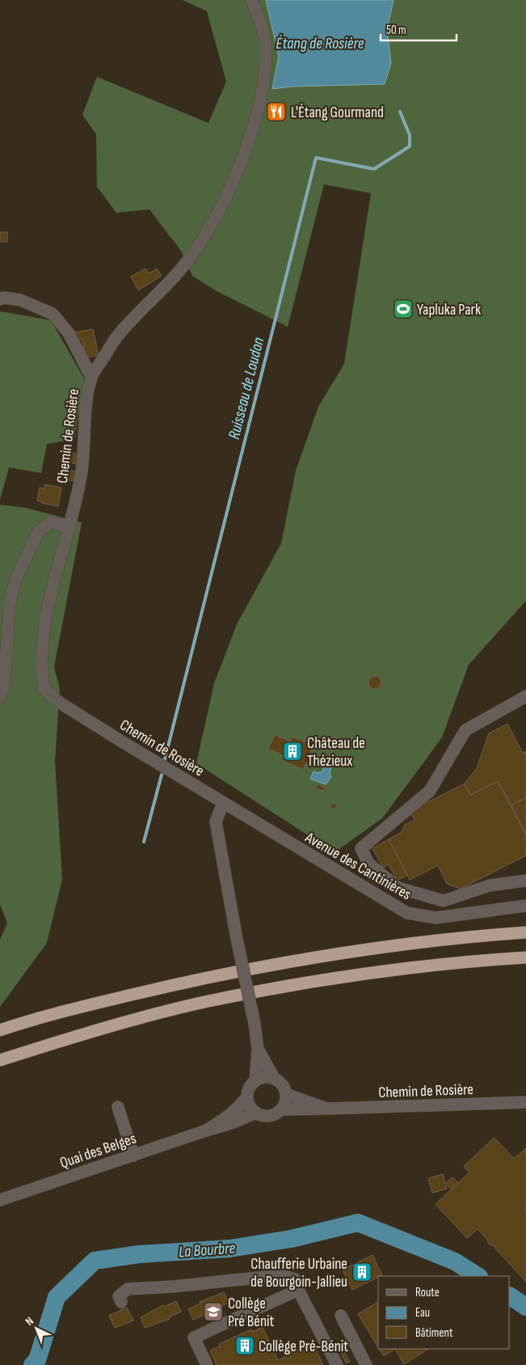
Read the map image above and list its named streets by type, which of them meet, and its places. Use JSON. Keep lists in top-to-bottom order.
{
  "streets": {
    "street": ["Chemin de Rosière", "Avenue des Cantinières", "Quai des Belges"]
  },
  "crossings": [
    ["Chemin de Rosière", "Avenue des Cantinières"],
    ["Chemin de Rosière", "Quai des Belges"]
  ],
  "water": ["Étang de Rosière", "Ruisseau de Loudon", "La Bourbre"],
  "places": {
    "restaurant": ["L'Étang Gourmand"],
    "sports": ["Yapluka Park"],
    "building": ["Château de Thézieux", "Chaufferie Urbaine de Bourgoin-Jallieu", "Collège Pré-Bénit"],
    "school or university": ["Collège Pré Bénit"]
  },
  "legend": ["Route", "Eau", "Bâtiment"],
  "scale_bar": "50 m",
  "north": "top left"
}
